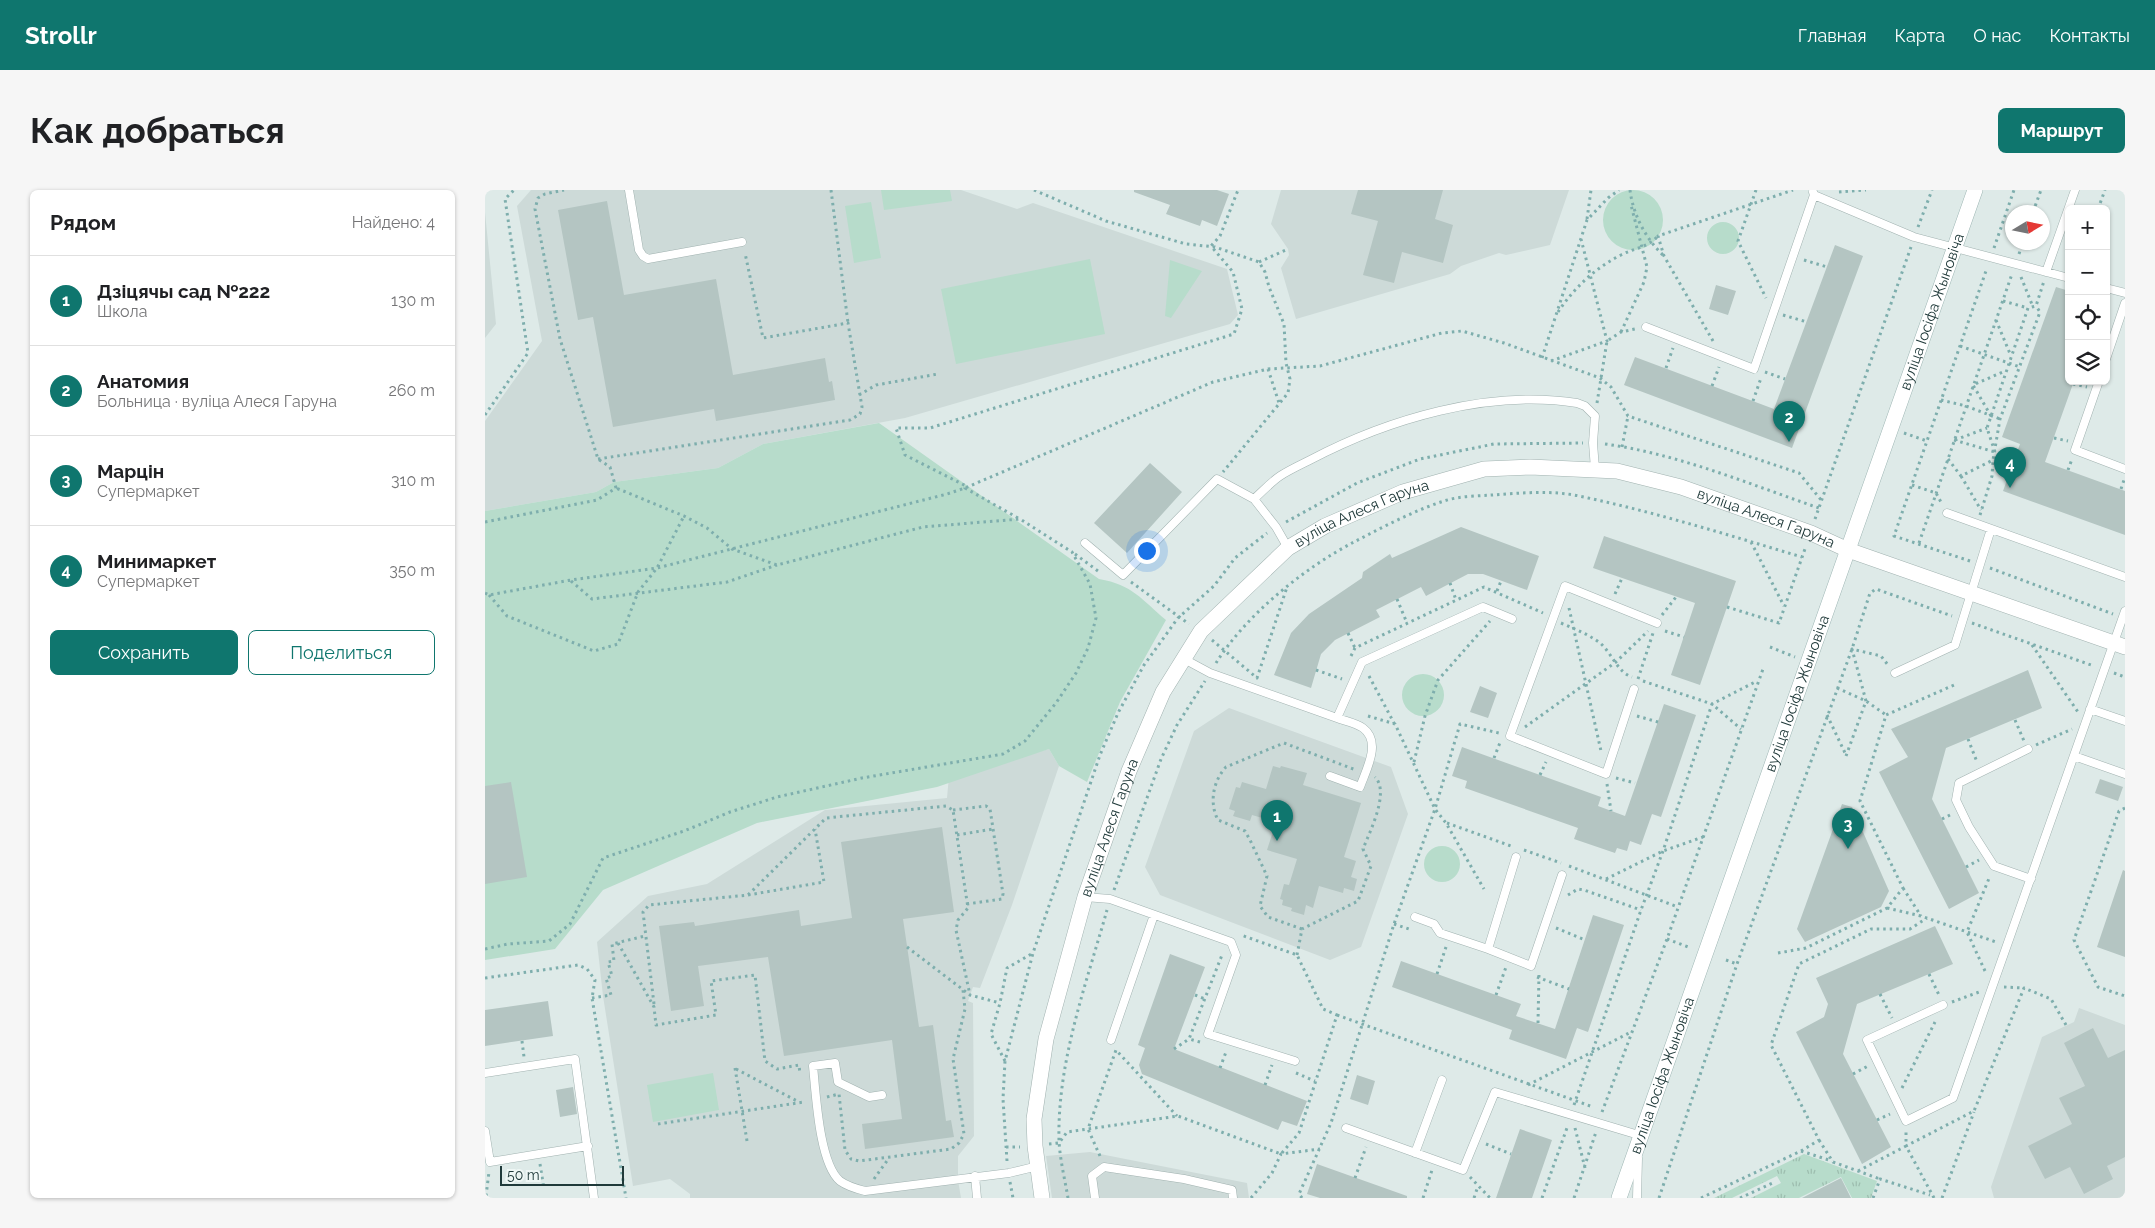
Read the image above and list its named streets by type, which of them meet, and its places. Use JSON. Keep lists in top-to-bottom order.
{
  "streets": {
    "street": ["вуліца Іосіфа Жыновіча", "вуліца Алеся Гаруна"]
  },
  "crossings": [
    ["вуліца Іосіфа Жыновіча", "вуліца Алеся Гаруна"]
  ],
  "scale_bar": "50 m",
  "north": "right",
  "page": {
    "header": "Strollr",
    "nav": [
      "Главная",
      "Карта",
      "О нас",
      "Контакты"
    ],
    "buttons": [
      "Маршрут",
      ["Сохранить", "Поделиться"]
    ],
    "title": "Как добраться",
    "heading": ["Рядом", "Найдено: 4"],
    "map_buttons": ["+", "−"],
    "list": [
      {
        "mark": "1",
        "name": "Дзіцячы сад №222",
        "note": "Школа",
        "value": "130 m"
      },
      {
        "mark": "2",
        "name": "Анатомия",
        "note": "Больница · вуліца Алеся Гаруна",
        "value": "260 m"
      },
      {
        "mark": "3",
        "name": "Марцін",
        "note": "Супермаркет",
        "value": "310 m"
      },
      {
        "mark": "4",
        "name": "Минимаркет",
        "note": "Супермаркет",
        "value": "350 m"
      }
    ],
    "pins": [
      "2",
      "4",
      "1",
      "3"
    ],
    "scale": "50 m"
  }
}
